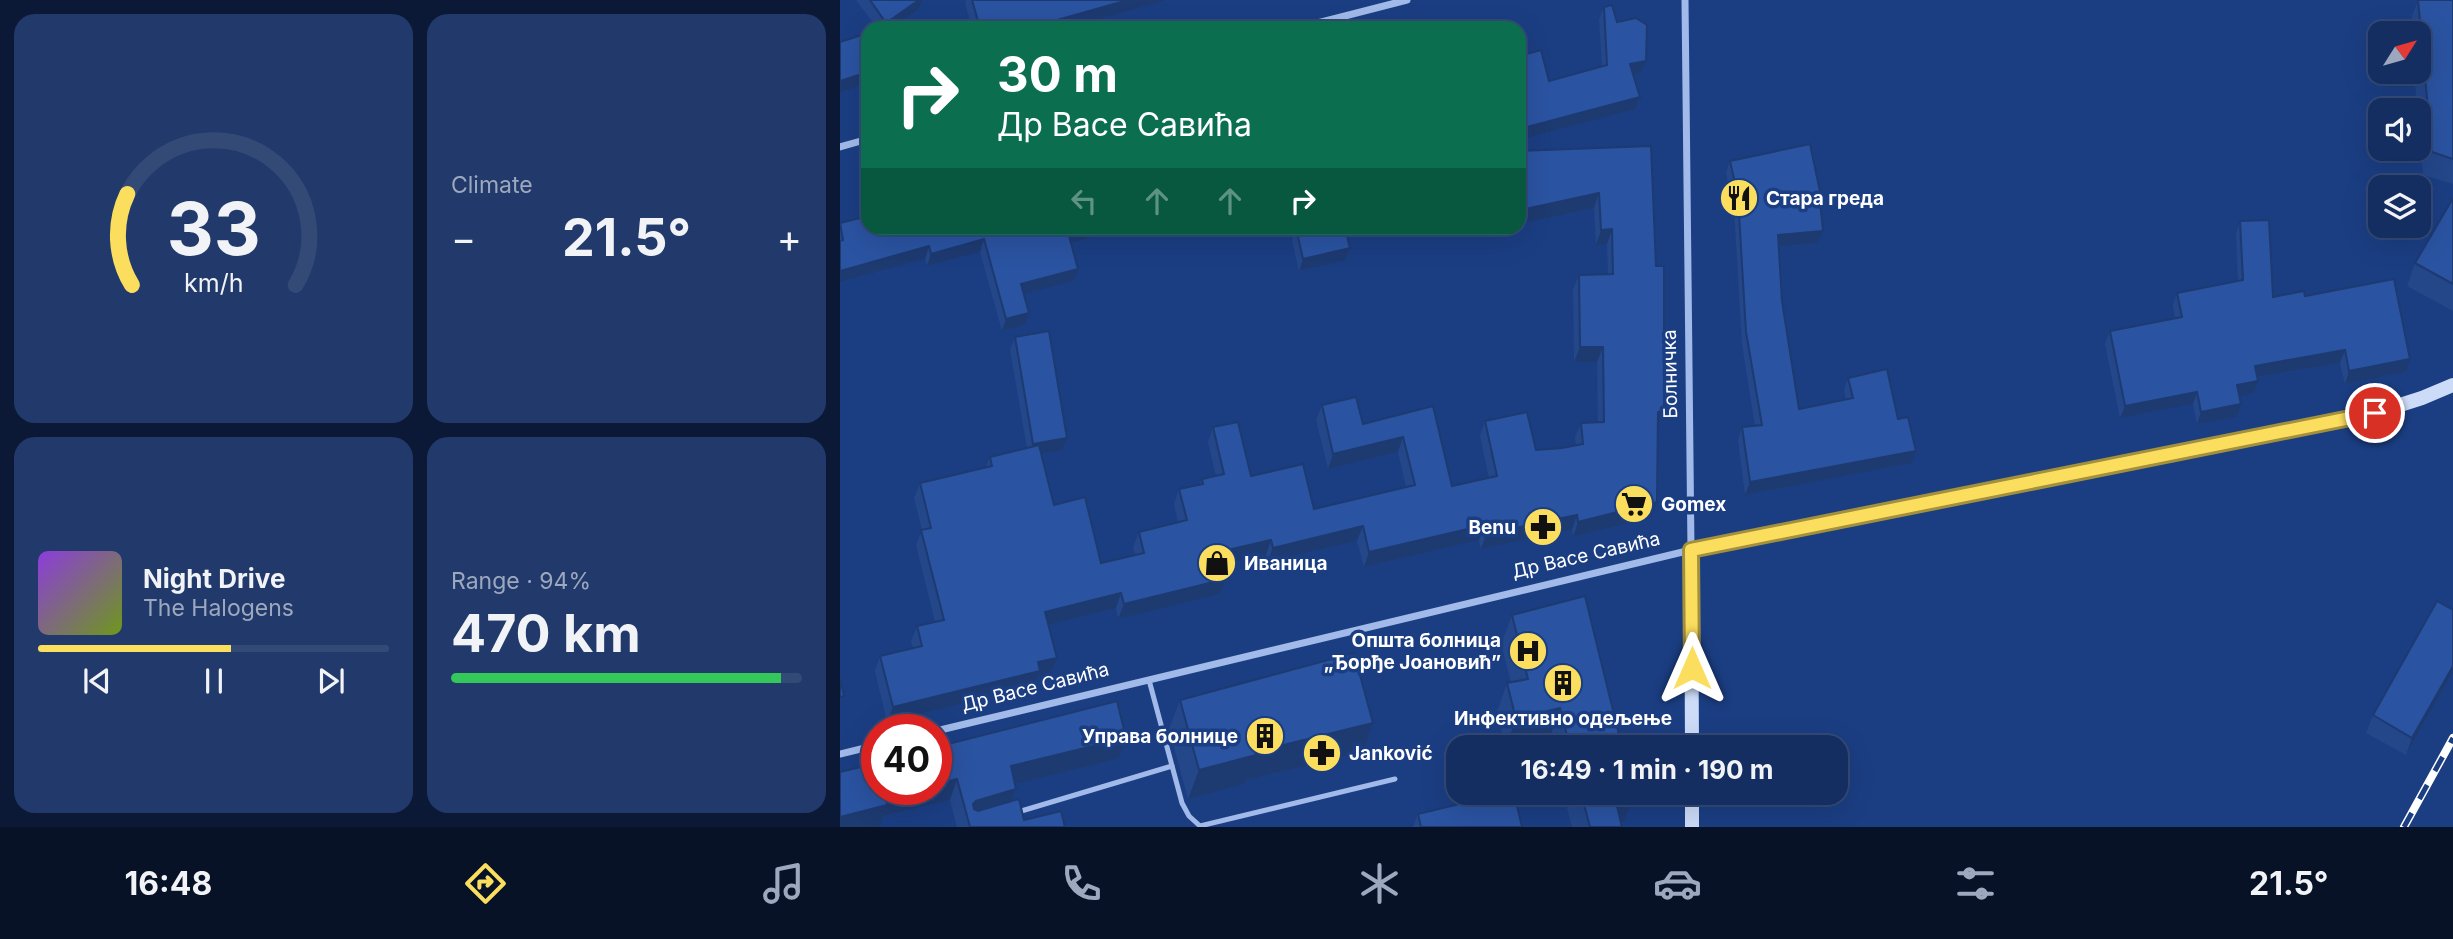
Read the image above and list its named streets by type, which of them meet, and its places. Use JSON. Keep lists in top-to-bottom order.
{
  "streets": {
    "street": ["Болничка", "Др Васе Савића"]
  },
  "crossings": [
    ["Болничка", "Др Васе Савића"]
  ],
  "places": {
    "restaurant": ["Стара греда"],
    "supermarket": ["Gomex"],
    "pharmacy": ["Benu", "Janković"],
    "shop": ["Иваница"],
    "hospital": ["Општа болница „Ђорђе Јоановић”"],
    "building": ["Инфективно одељење", "Управа болнице"]
  },
  "north": "top right",
  "page": {
    "tile": [
      "Climate",
      ["Range · 94%", "470 km"]
    ],
    "turn": ["30 m", "Др Васе Савића"],
    "heat": ["−", "21.5°", "+"],
    "song": ["Night Drive", "The Halogens"],
    "limit": "40",
    "trip": "16:49 · 1 min · 190 m",
    "tabs": ["16:48", "21.5°"],
    "gauge": ["33", "km/h"]
  }
}
